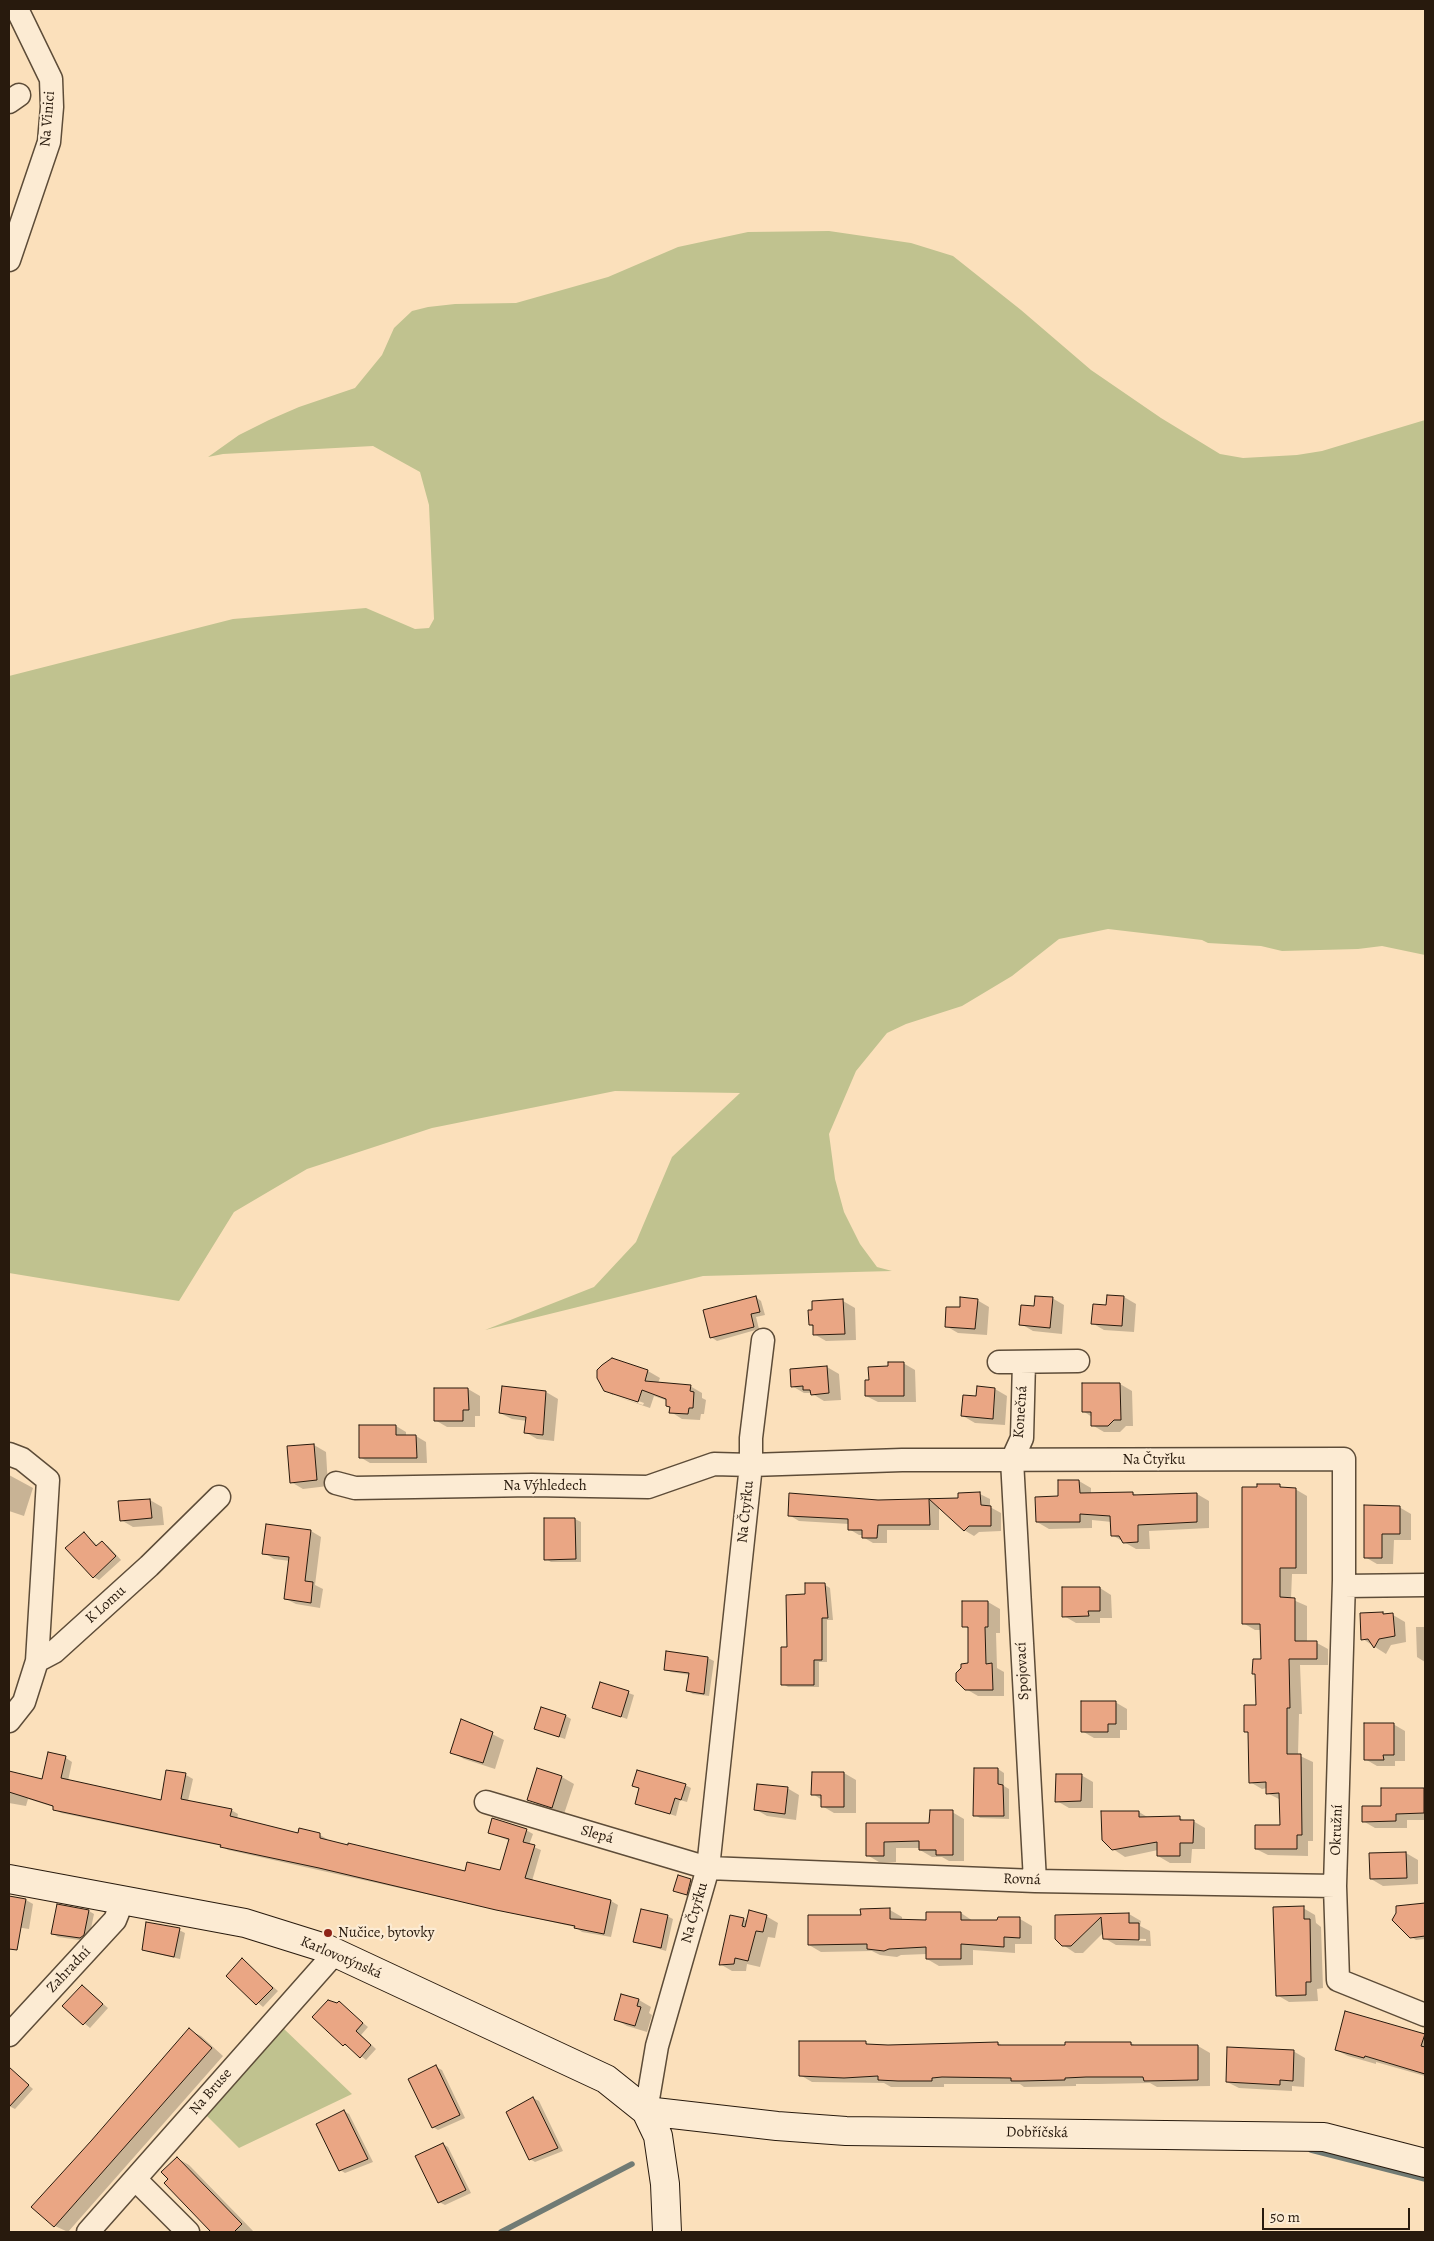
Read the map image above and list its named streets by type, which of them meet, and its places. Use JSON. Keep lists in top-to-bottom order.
{
  "streets": {
    "main road": ["Karlovotýnská", "Dobříčská"],
    "street": [
      "Na Vinici",
      "Konečná",
      "Na Čtyřku",
      "Na Výhledech",
      "K Lomu",
      "Spojovací",
      "Okružní",
      "Slepá",
      "Rovná",
      "Zahradní",
      "Na Bruse"
    ]
  },
  "crossings": [
    ["Konečná", "Na Čtyřku"],
    ["Konečná", "Spojovací"],
    ["Na Čtyřku", "Na Výhledech"],
    ["Na Čtyřku", "Spojovací"],
    ["Na Čtyřku", "Okružní"],
    ["Na Čtyřku", "Slepá"],
    ["Na Čtyřku", "Rovná"],
    ["Na Čtyřku", "Karlovotýnská"],
    ["Na Čtyřku", "Dobříčská"],
    ["Spojovací", "Rovná"],
    ["Okružní", "Rovná"],
    ["Slepá", "Rovná"],
    ["Karlovotýnská", "Zahradní"],
    ["Karlovotýnská", "Na Bruse"],
    ["Karlovotýnská", "Dobříčská"]
  ],
  "places": ["Nučice, bytovky"],
  "scale_bar": "50 m"
}
